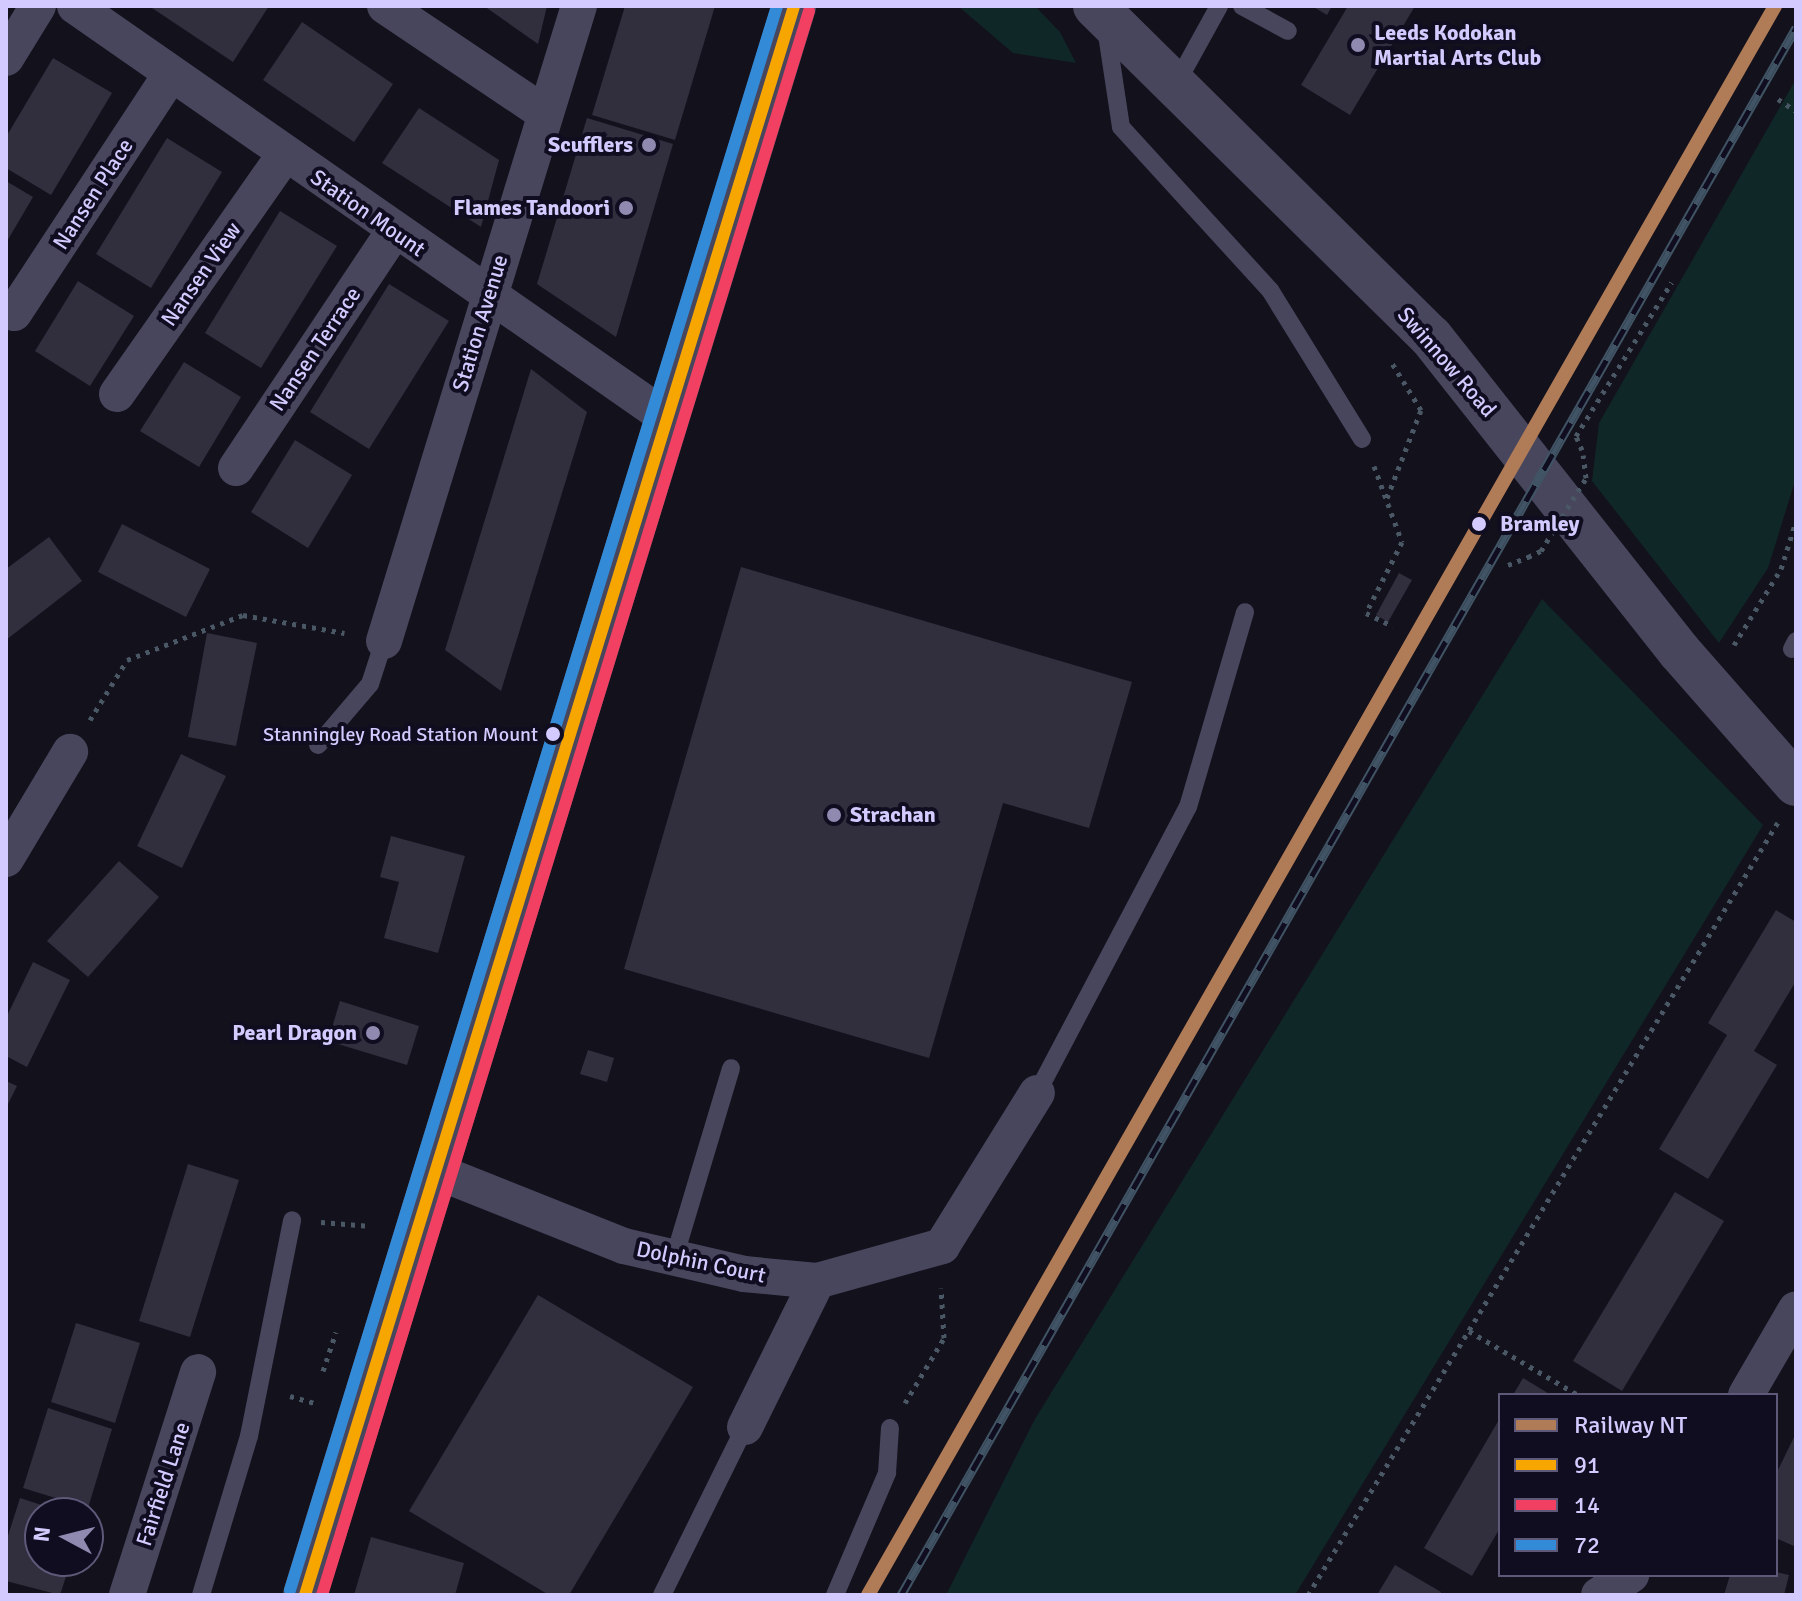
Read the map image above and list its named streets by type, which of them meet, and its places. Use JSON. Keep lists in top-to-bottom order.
{
  "streets": {
    "street": [
      "Nansen Place",
      "Station Mount",
      "Nansen View",
      "Station Avenue",
      "Nansen Terrace",
      "Swinnow Road",
      "Dolphin Court",
      "Fairfield Lane"
    ]
  },
  "crossings": [
    ["Nansen Place", "Station Mount"],
    ["Station Mount", "Nansen View"],
    ["Station Mount", "Station Avenue"],
    ["Station Mount", "Nansen Terrace"]
  ],
  "places": [
    "Leeds Kodokan Martial Arts Club",
    "Scufflers",
    "Flames Tandoori",
    "Bramley",
    "Stanningley Road Station Mount",
    "Strachan",
    "Pearl Dragon"
  ],
  "lines": [
    "rail line NT",
    "transit line 91",
    "transit line 72",
    "transit line 14"
  ],
  "legend": [
    "Railway NT",
    "91",
    "14",
    "72"
  ],
  "north": "left"
}
